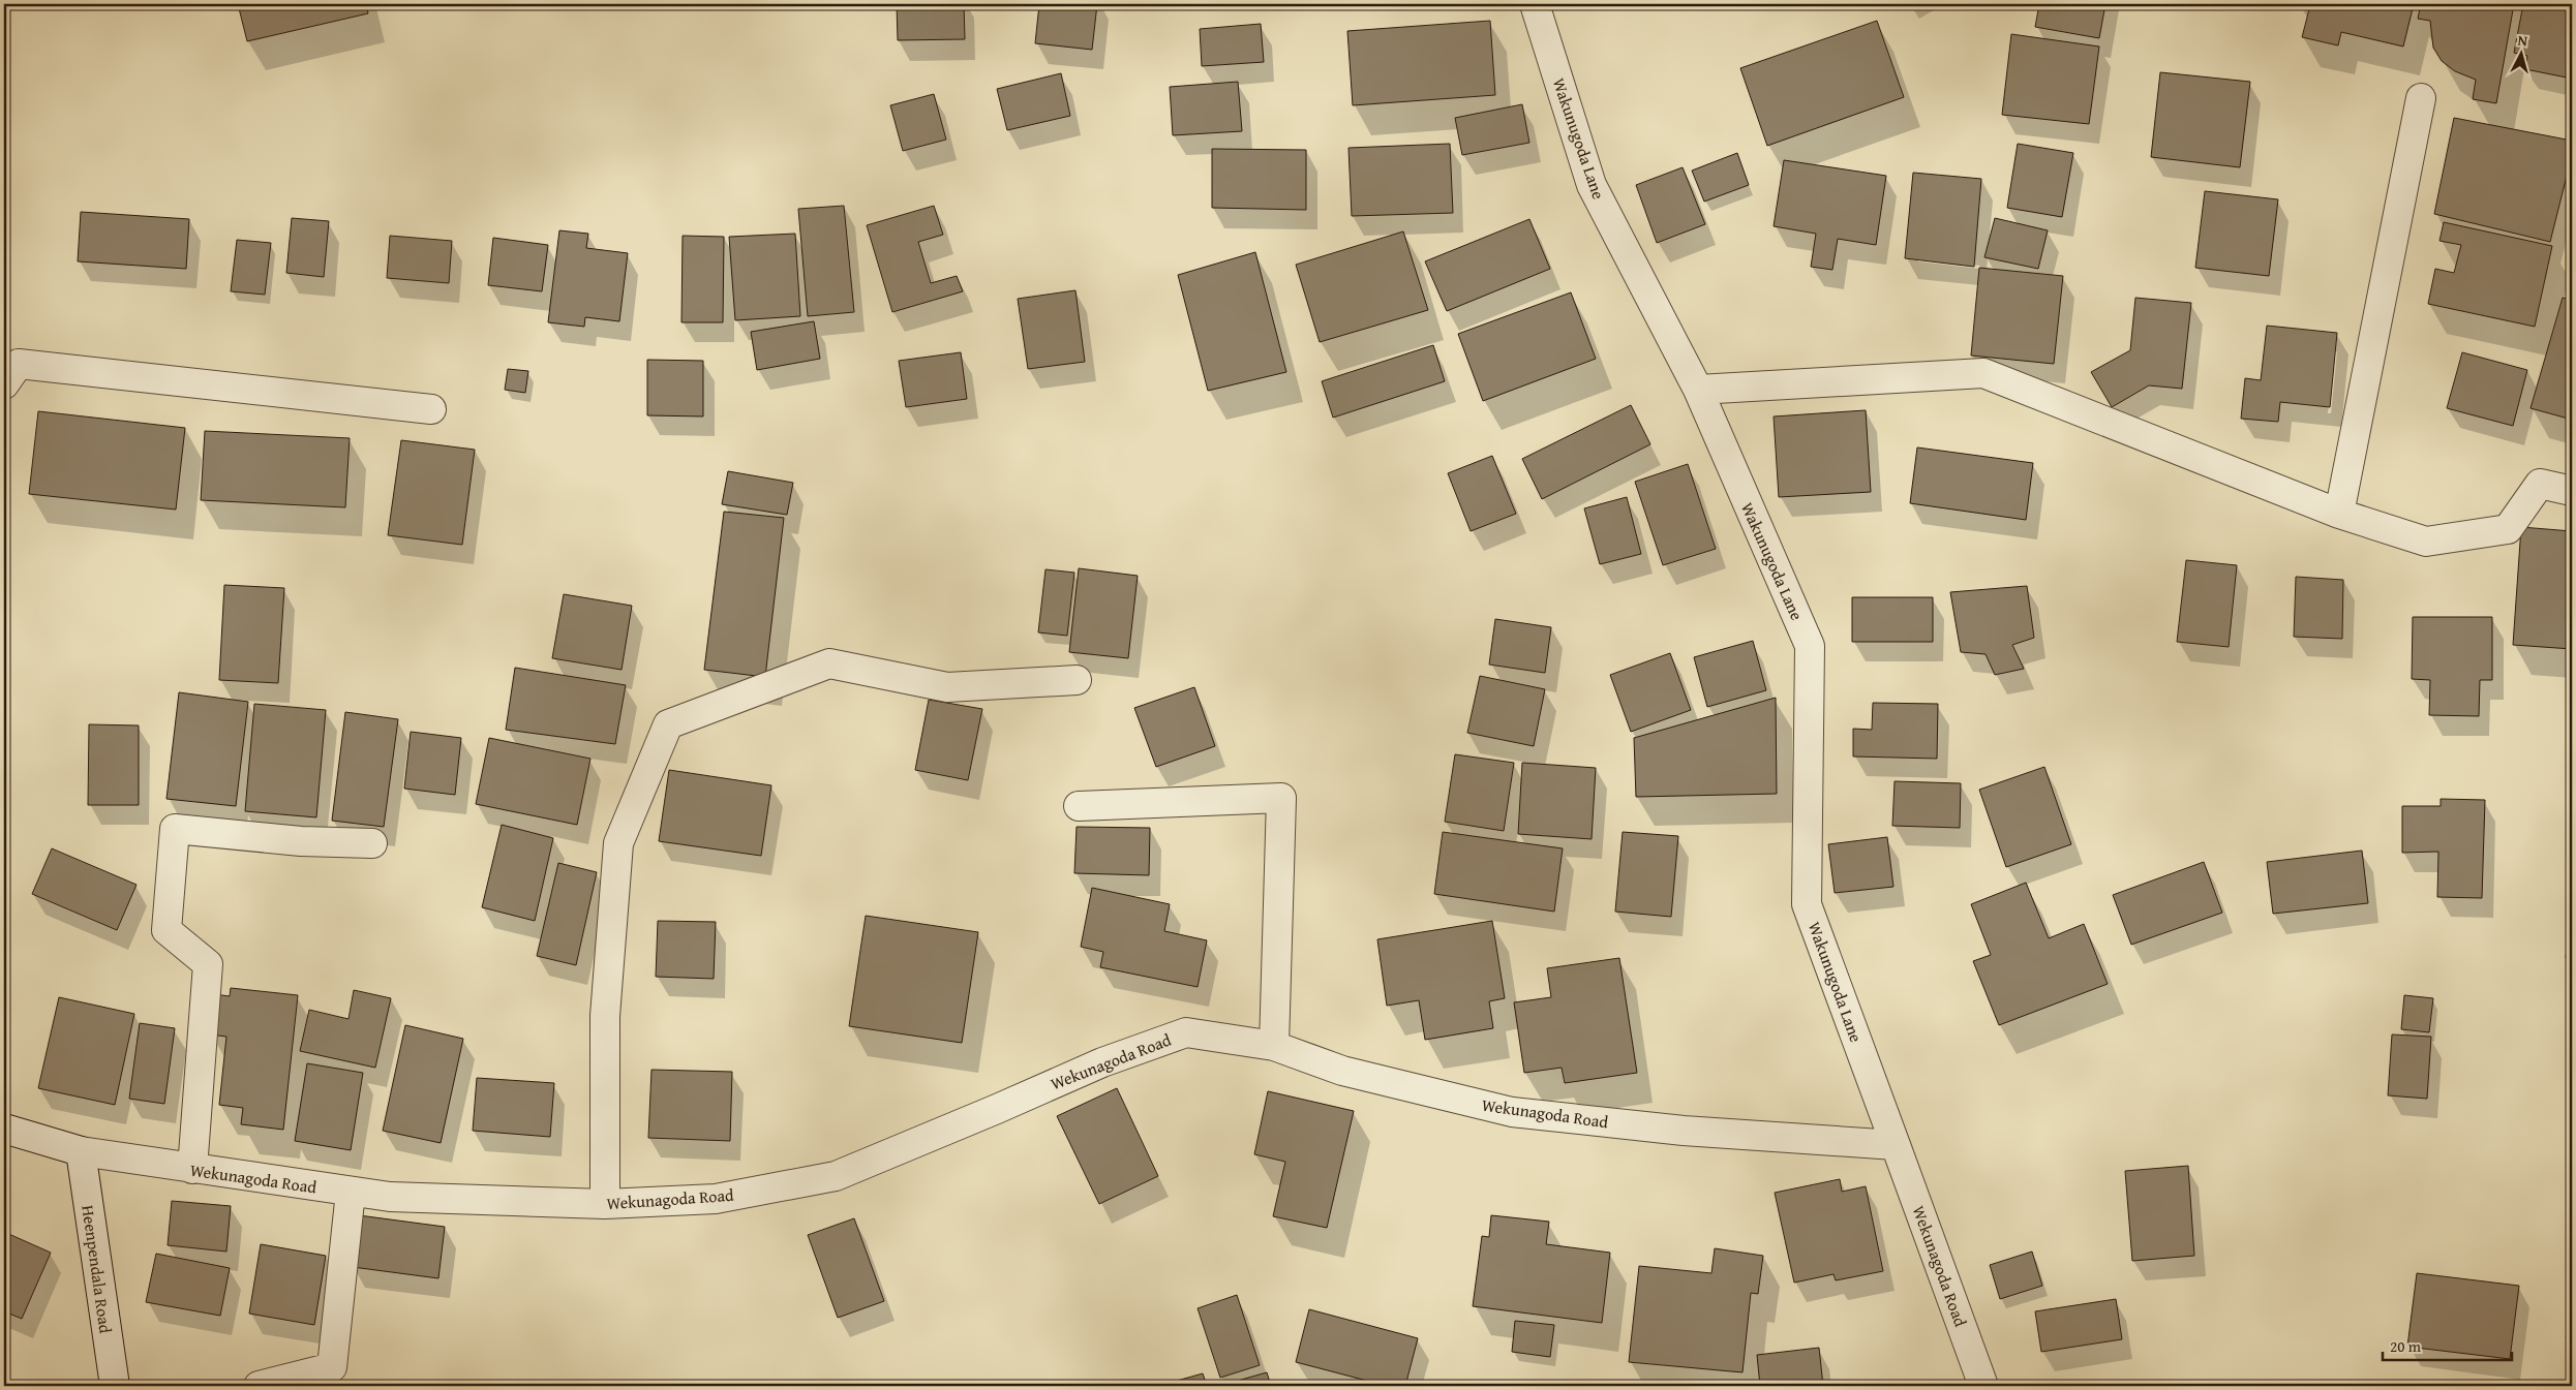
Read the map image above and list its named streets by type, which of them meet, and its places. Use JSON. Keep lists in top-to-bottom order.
{
  "streets": {
    "street": ["Wakunugoda Lane", "Wekunagoda Road", "Heenpendala Road"]
  },
  "crossings": [
    ["Wakunugoda Lane", "Wekunagoda Road"],
    ["Wekunagoda Road", "Heenpendala Road"]
  ],
  "scale_bar": "20 m",
  "north": "top"
}
